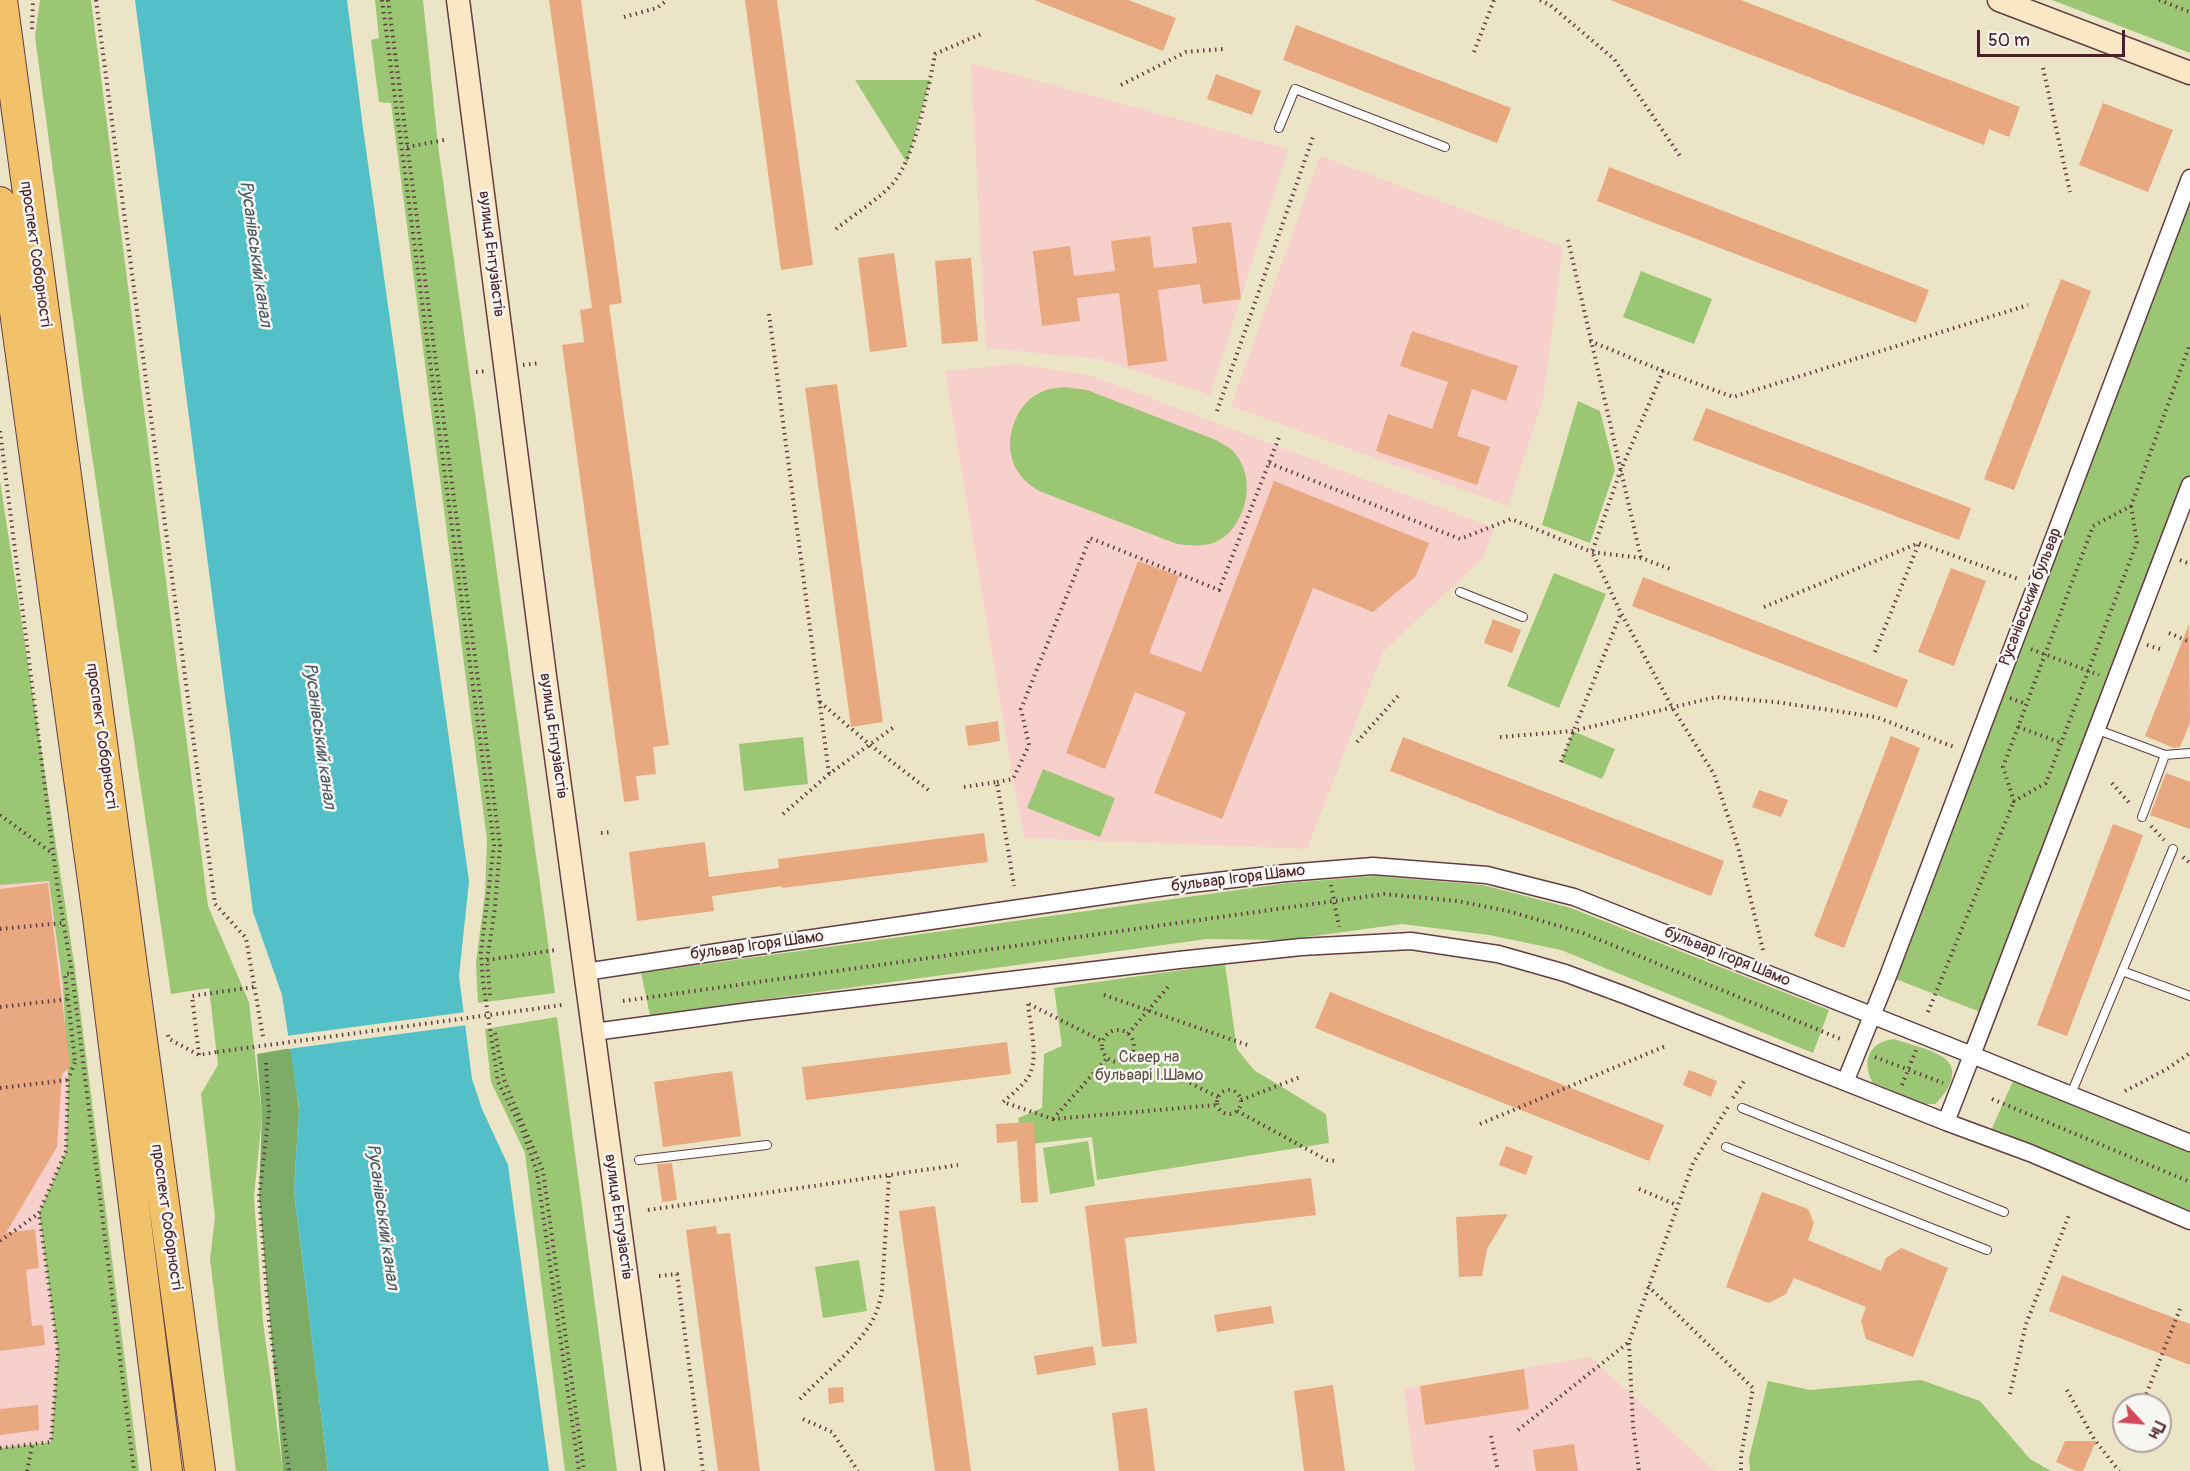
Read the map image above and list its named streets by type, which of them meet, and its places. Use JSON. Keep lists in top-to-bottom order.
{
  "streets": {
    "highway": ["проспект Соборності"],
    "street": ["вулиця Ентузіастів", "Русанівський бульвар", "бульвар Ігоря Шамо"]
  },
  "crossings": [
    ["вулиця Ентузіастів", "бульвар Ігоря Шамо"],
    ["Русанівський бульвар", "бульвар Ігоря Шамо"]
  ],
  "water": ["Русанівський канал"],
  "parks": ["Сквер на бульварі І.Шамо"],
  "scale_bar": "50 m",
  "north": "bottom right"
}
